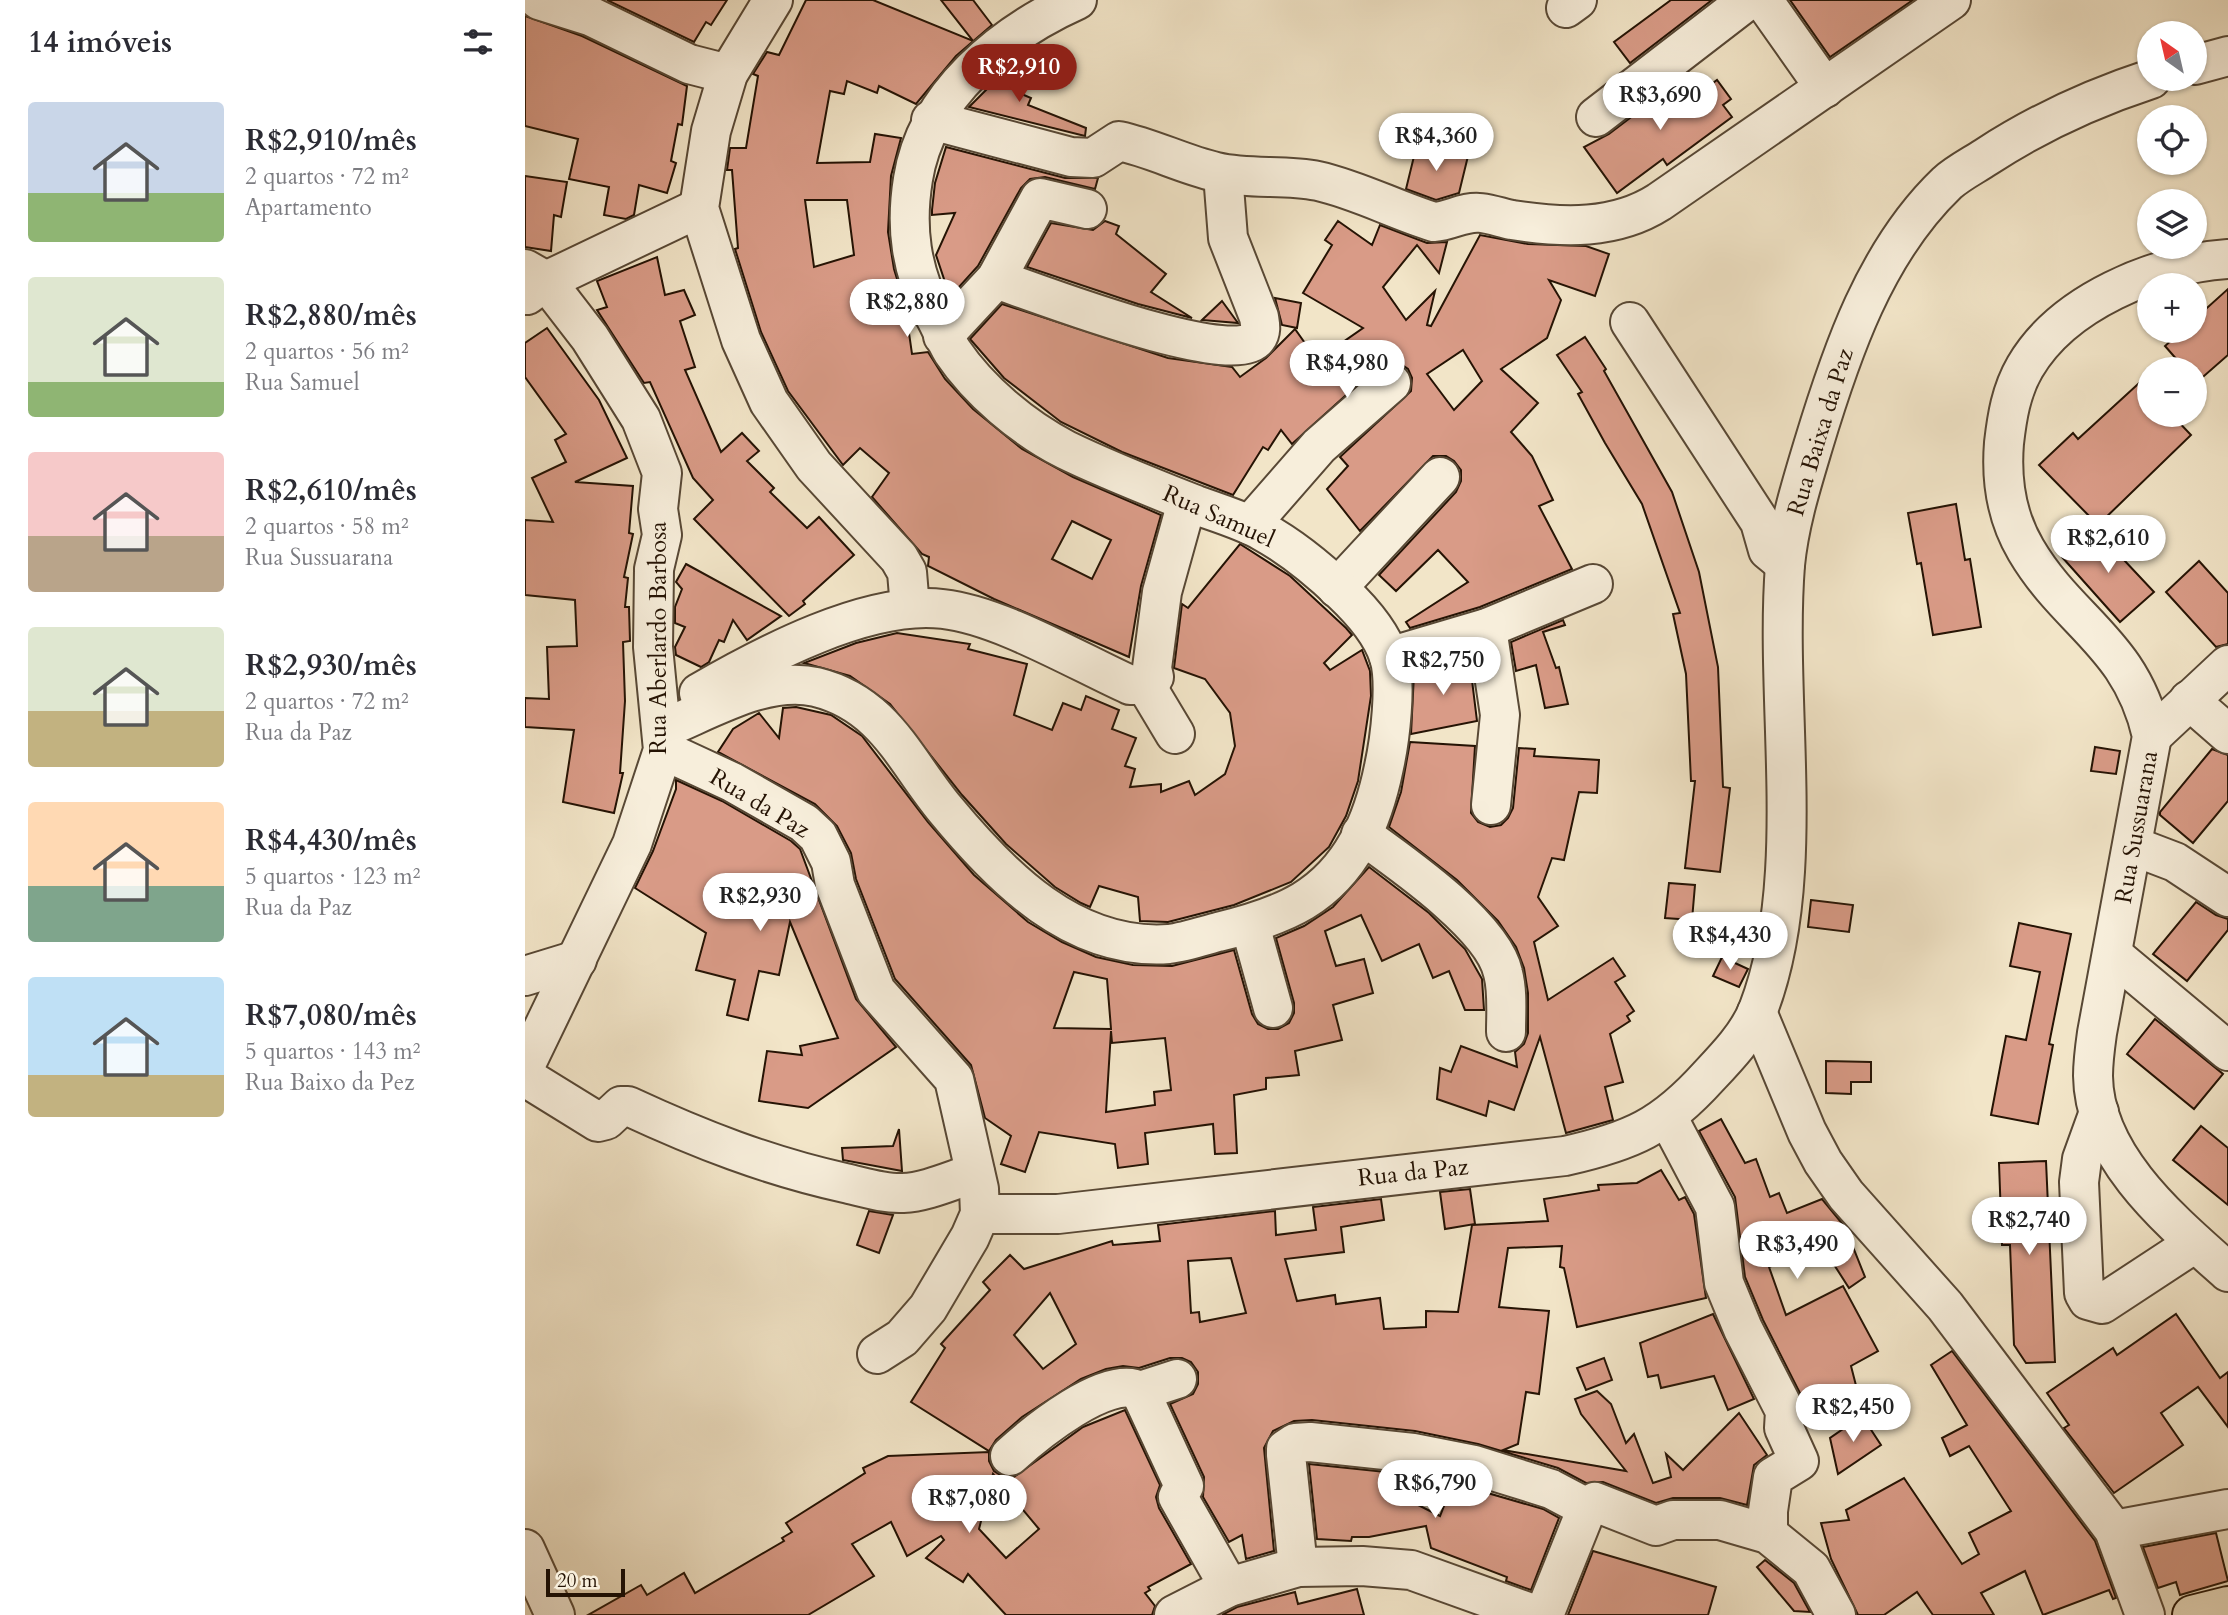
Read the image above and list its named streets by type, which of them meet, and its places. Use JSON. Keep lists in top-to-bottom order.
{
  "streets": {
    "street": [
      "Rua Baixa da Paz",
      "Rua Samuel",
      "Rua Aberlardo Barbosa",
      "Rua da Paz",
      "Rua Sussuarana"
    ]
  },
  "crossings": [
    ["Rua Baixa da Paz", "Rua da Paz"],
    ["Rua Samuel", "Rua Aberlardo Barbosa"],
    ["Rua Samuel", "Rua da Paz"],
    ["Rua Aberlardo Barbosa", "Rua da Paz"]
  ],
  "scale_bar": "20 m",
  "north": "top left",
  "page": {
    "heading": "14 imóveis",
    "map_buttons": ["+", "−"],
    "price": [
      "R$2,910",
      "R$3,690",
      "R$4,360",
      "R$2,880",
      "R$4,980",
      "R$2,610",
      "R$2,750",
      "R$2,930",
      "R$4,430",
      "R$2,740",
      "R$3,490",
      "R$2,450",
      "R$6,790",
      "R$7,080"
    ],
    "list": [
      {
        "name": "R$2,910/mês",
        "note": "2 quartos · 72 m² · Apartamento"
      },
      {
        "name": "R$2,880/mês",
        "note": "2 quartos · 56 m² · Rua Samuel"
      },
      {
        "name": "R$2,610/mês",
        "note": "2 quartos · 58 m² · Rua Sussuarana"
      },
      {
        "name": "R$2,930/mês",
        "note": "2 quartos · 72 m² · Rua da Paz"
      },
      {
        "name": "R$4,430/mês",
        "note": "5 quartos · 123 m² · Rua da Paz"
      },
      {
        "name": "R$7,080/mês",
        "note": "5 quartos · 143 m² · Rua Baixo da Pez"
      }
    ],
    "scale": "20 m"
  }
}
